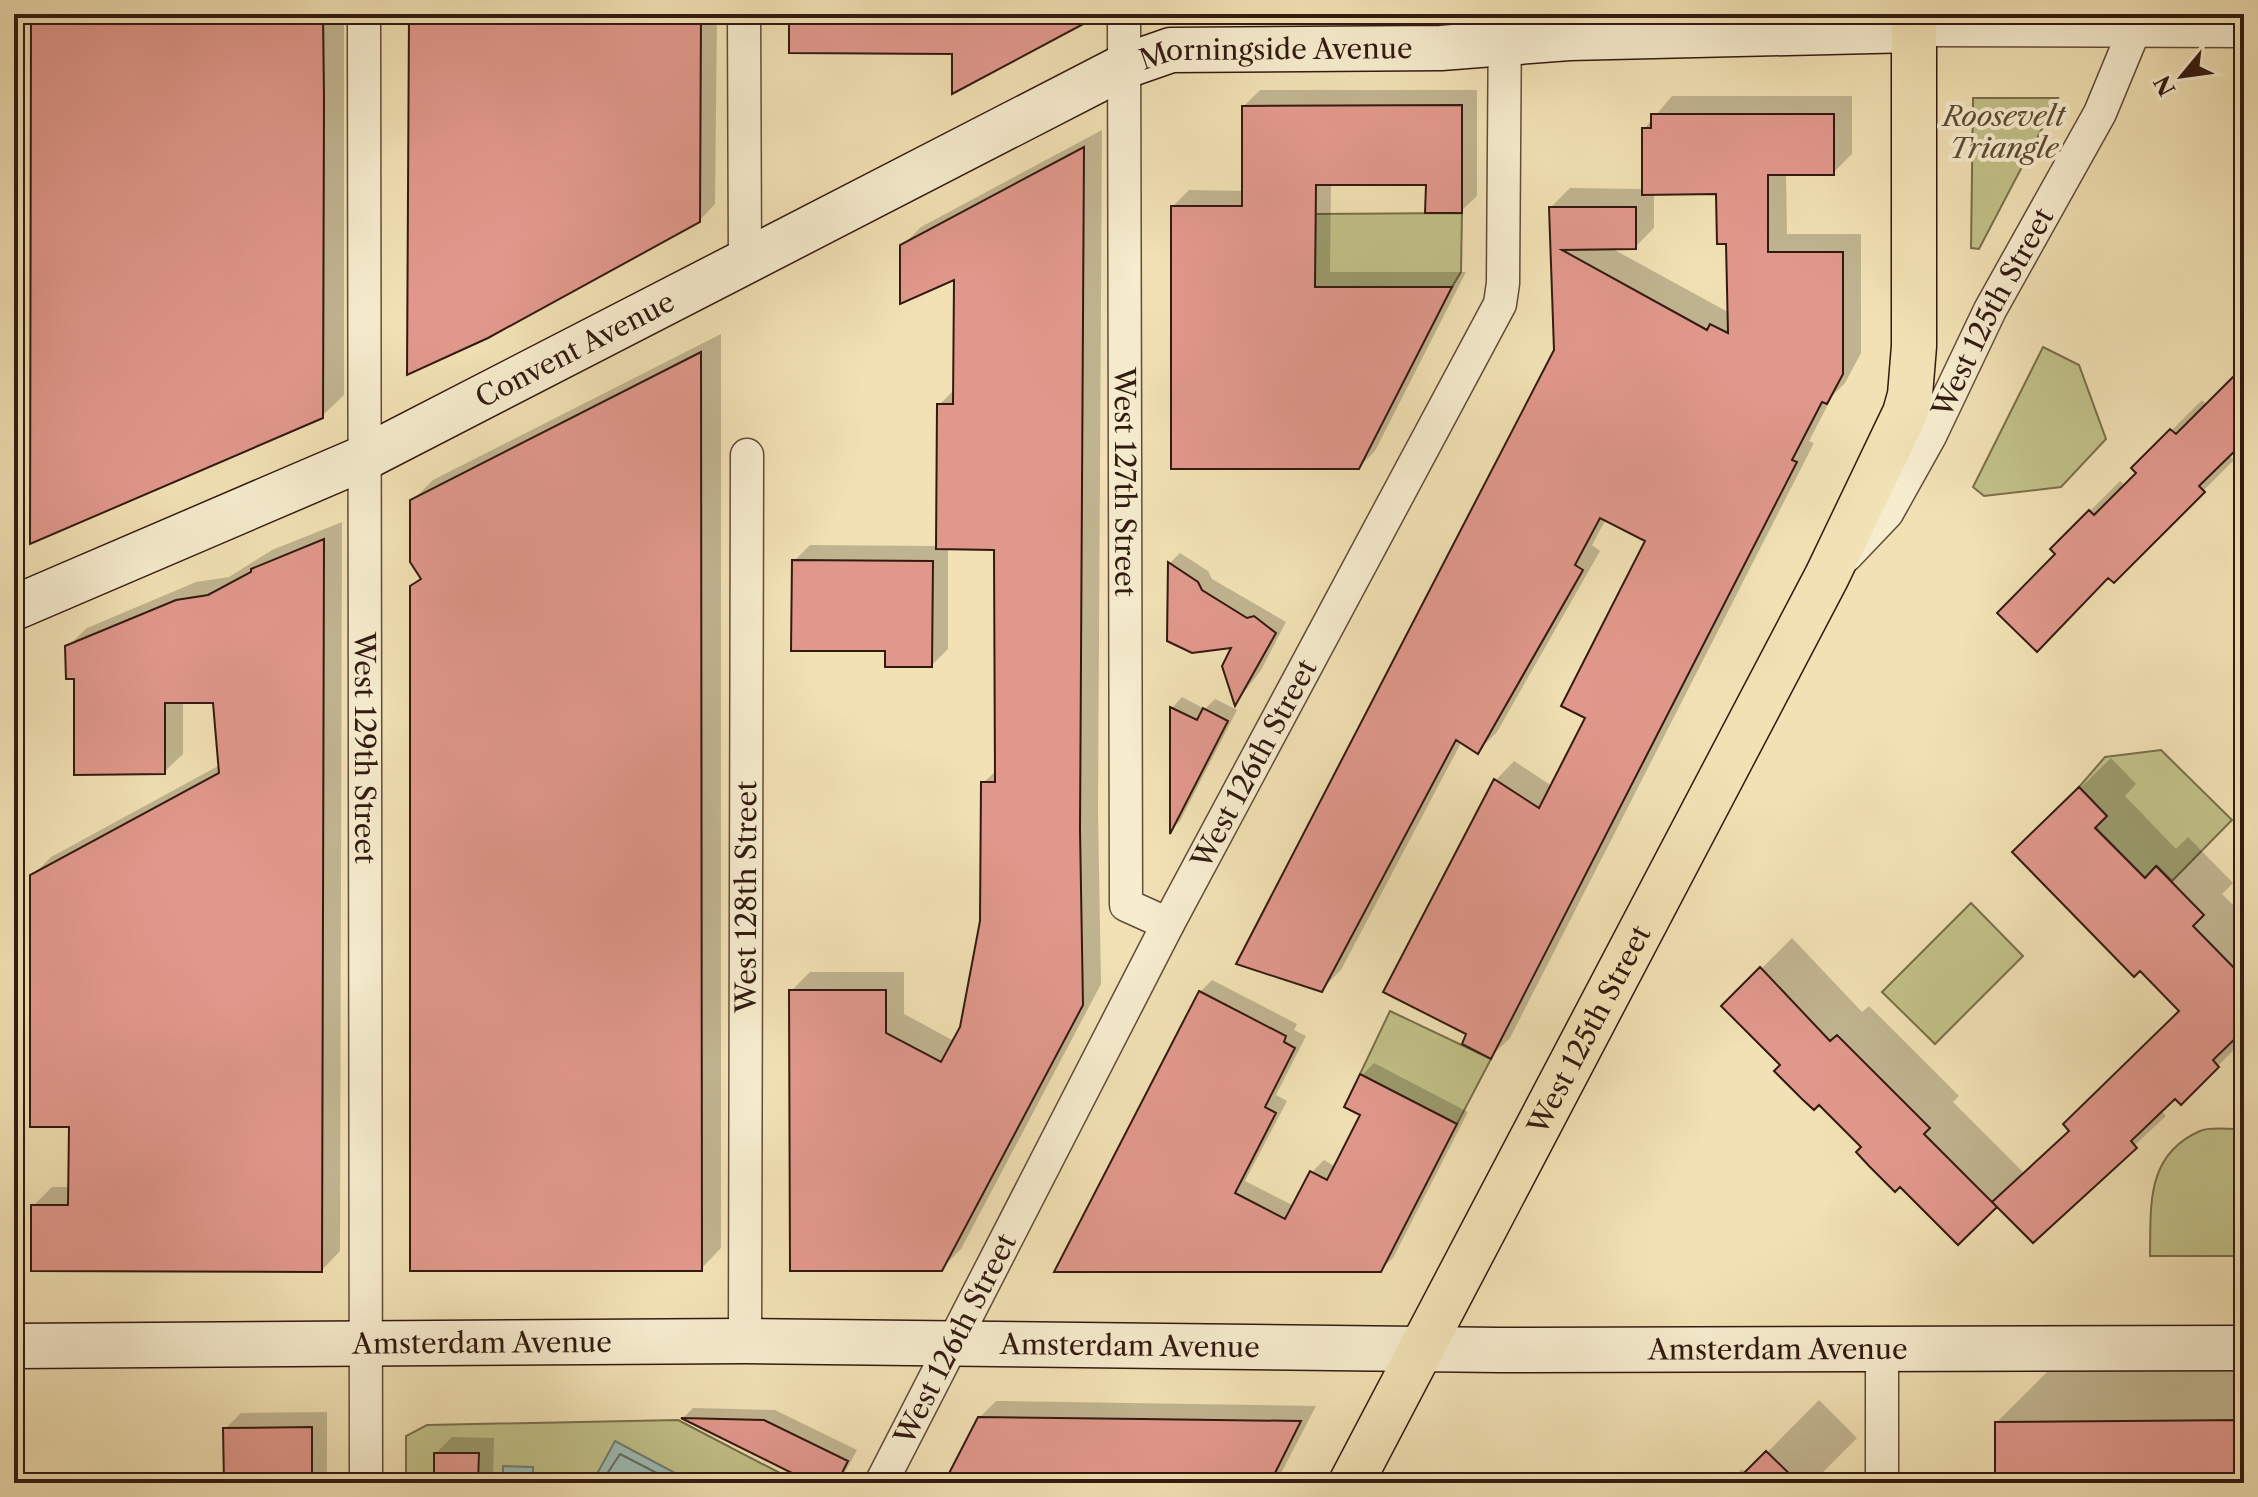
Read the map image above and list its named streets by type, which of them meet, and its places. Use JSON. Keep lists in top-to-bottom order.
{
  "streets": {
    "main road": [
      "Morningside Avenue",
      "West 125th Street",
      "Convent Avenue",
      "Amsterdam Avenue"
    ],
    "street": [
      "West 127th Street",
      "West 129th Street",
      "West 126th Street",
      "West 128th Street"
    ]
  },
  "crossings": [
    ["Morningside Avenue", "West 125th Street"],
    ["Morningside Avenue", "Convent Avenue"],
    ["Morningside Avenue", "West 127th Street"],
    ["Morningside Avenue", "West 126th Street"],
    ["West 125th Street", "Amsterdam Avenue"],
    ["Convent Avenue", "West 127th Street"],
    ["Convent Avenue", "West 129th Street"],
    ["West 127th Street", "West 126th Street"],
    ["West 129th Street", "Amsterdam Avenue"],
    ["West 126th Street", "Amsterdam Avenue"],
    ["West 128th Street", "Amsterdam Avenue"]
  ],
  "parks": ["Roosevelt Triangle"],
  "north": "bottom left"
}
